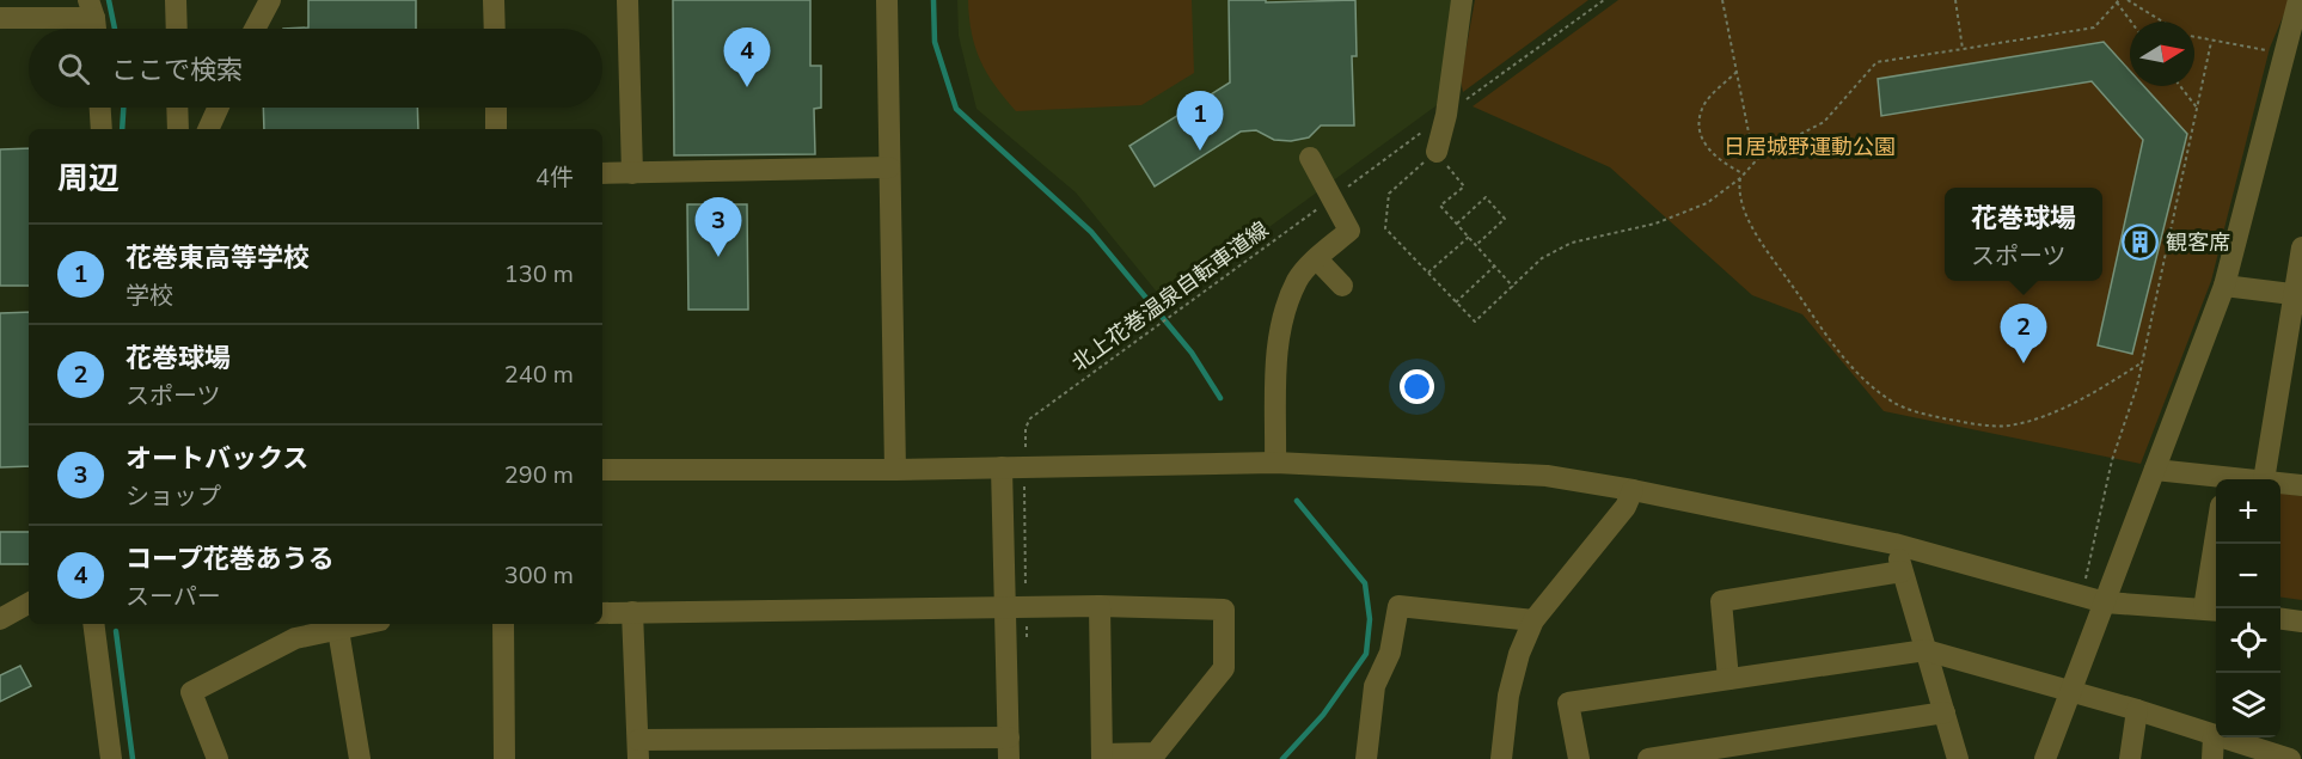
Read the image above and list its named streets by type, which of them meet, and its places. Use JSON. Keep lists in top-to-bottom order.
{
  "streets": {
    "path": ["北上花巻温泉自転車道線"]
  },
  "parks": ["日居城野運動公園"],
  "places": {
    "building": ["観客席"]
  },
  "north": "right",
  "page": {
    "pins": [
      "4",
      "1",
      "3",
      "2"
    ],
    "search": "ここで検索",
    "heading": ["周辺", "4件"],
    "popup": ["花巻球場", "スポーツ"],
    "list": [
      {
        "mark": "1",
        "name": "花巻東高等学校",
        "note": "学校",
        "value": "130 m"
      },
      {
        "mark": "2",
        "name": "花巻球場",
        "note": "スポーツ",
        "value": "240 m"
      },
      {
        "mark": "3",
        "name": "オートバックス",
        "note": "ショップ",
        "value": "290 m"
      },
      {
        "mark": "4",
        "name": "コープ花巻あうる",
        "note": "スーパー",
        "value": "300 m"
      }
    ],
    "map_buttons": ["+", "−"]
  }
}
